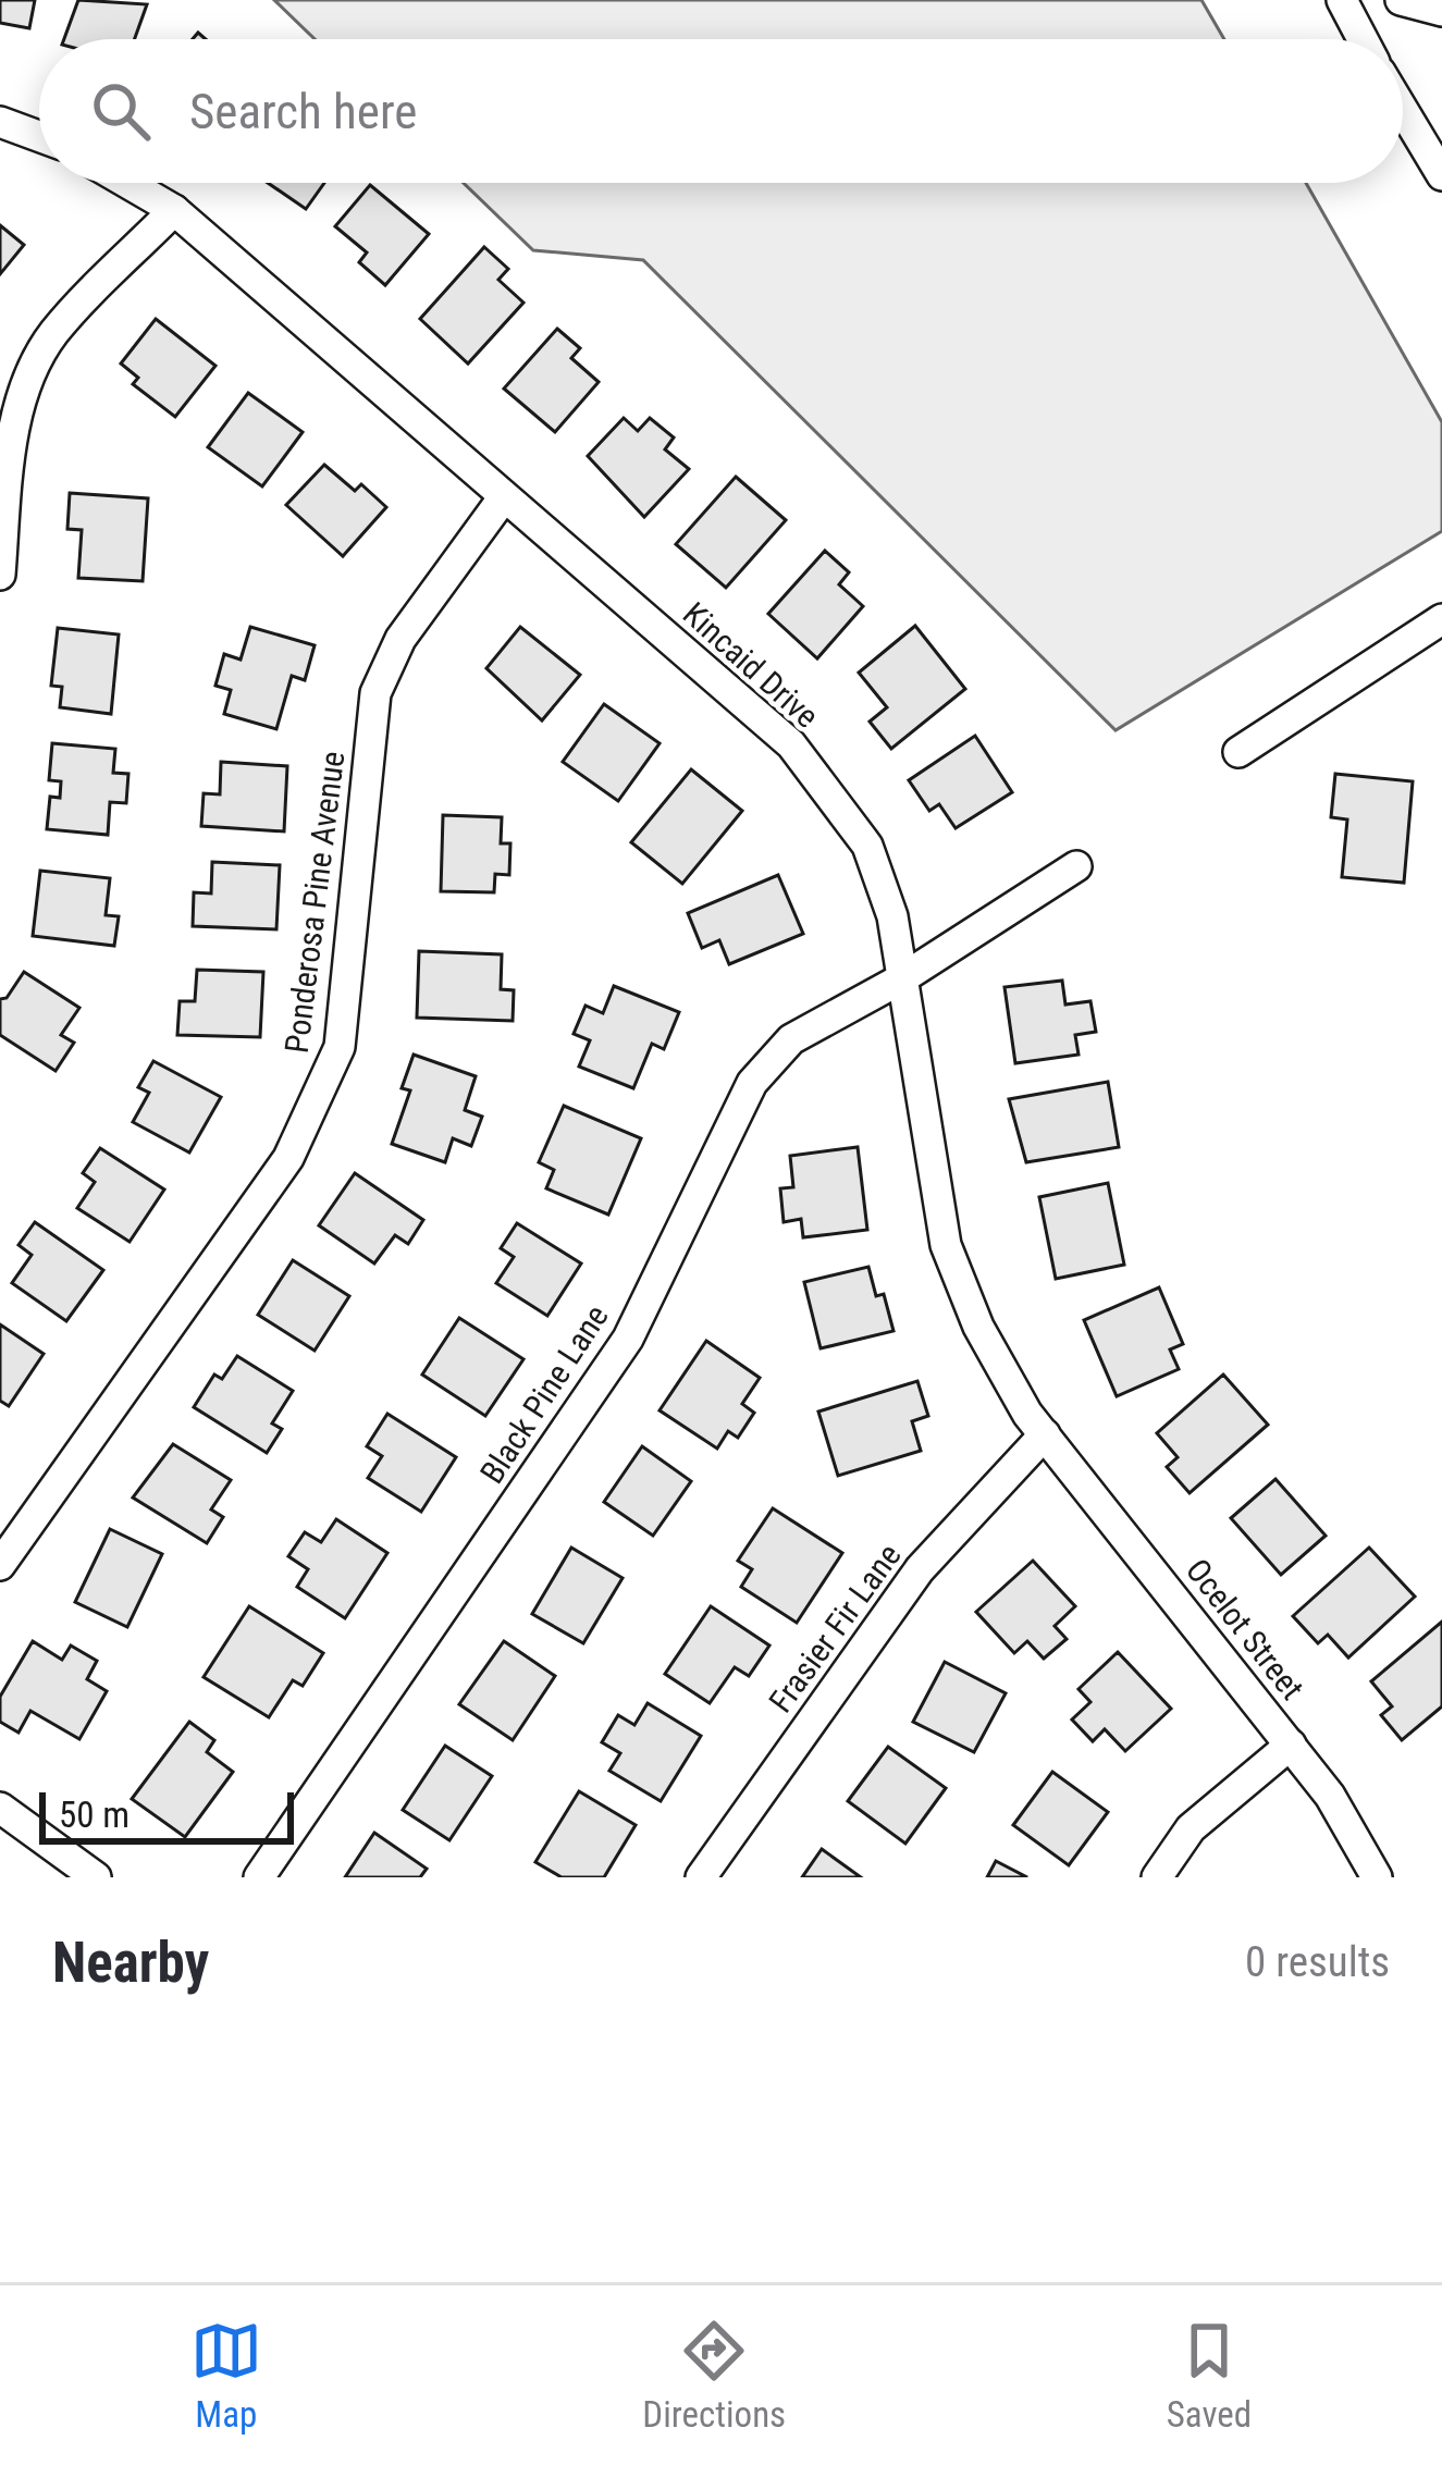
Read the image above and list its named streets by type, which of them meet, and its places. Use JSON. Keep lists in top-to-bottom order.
{
  "streets": {
    "street": [
      "Kincaid Drive",
      "Ponderosa Pine Avenue",
      "Black Pine Lane",
      "Frasier Fir Lane",
      "Ocelot Street"
    ]
  },
  "crossings": [
    ["Kincaid Drive", "Ponderosa Pine Avenue"],
    ["Kincaid Drive", "Black Pine Lane"],
    ["Kincaid Drive", "Frasier Fir Lane"],
    ["Kincaid Drive", "Ocelot Street"],
    ["Frasier Fir Lane", "Ocelot Street"]
  ],
  "scale_bar": "50 m",
  "page": {
    "search": "Search here",
    "scale": "50 m",
    "heading": ["Nearby", "0 results"],
    "nav": ["Map", "Directions", "Saved"]
  }
}
